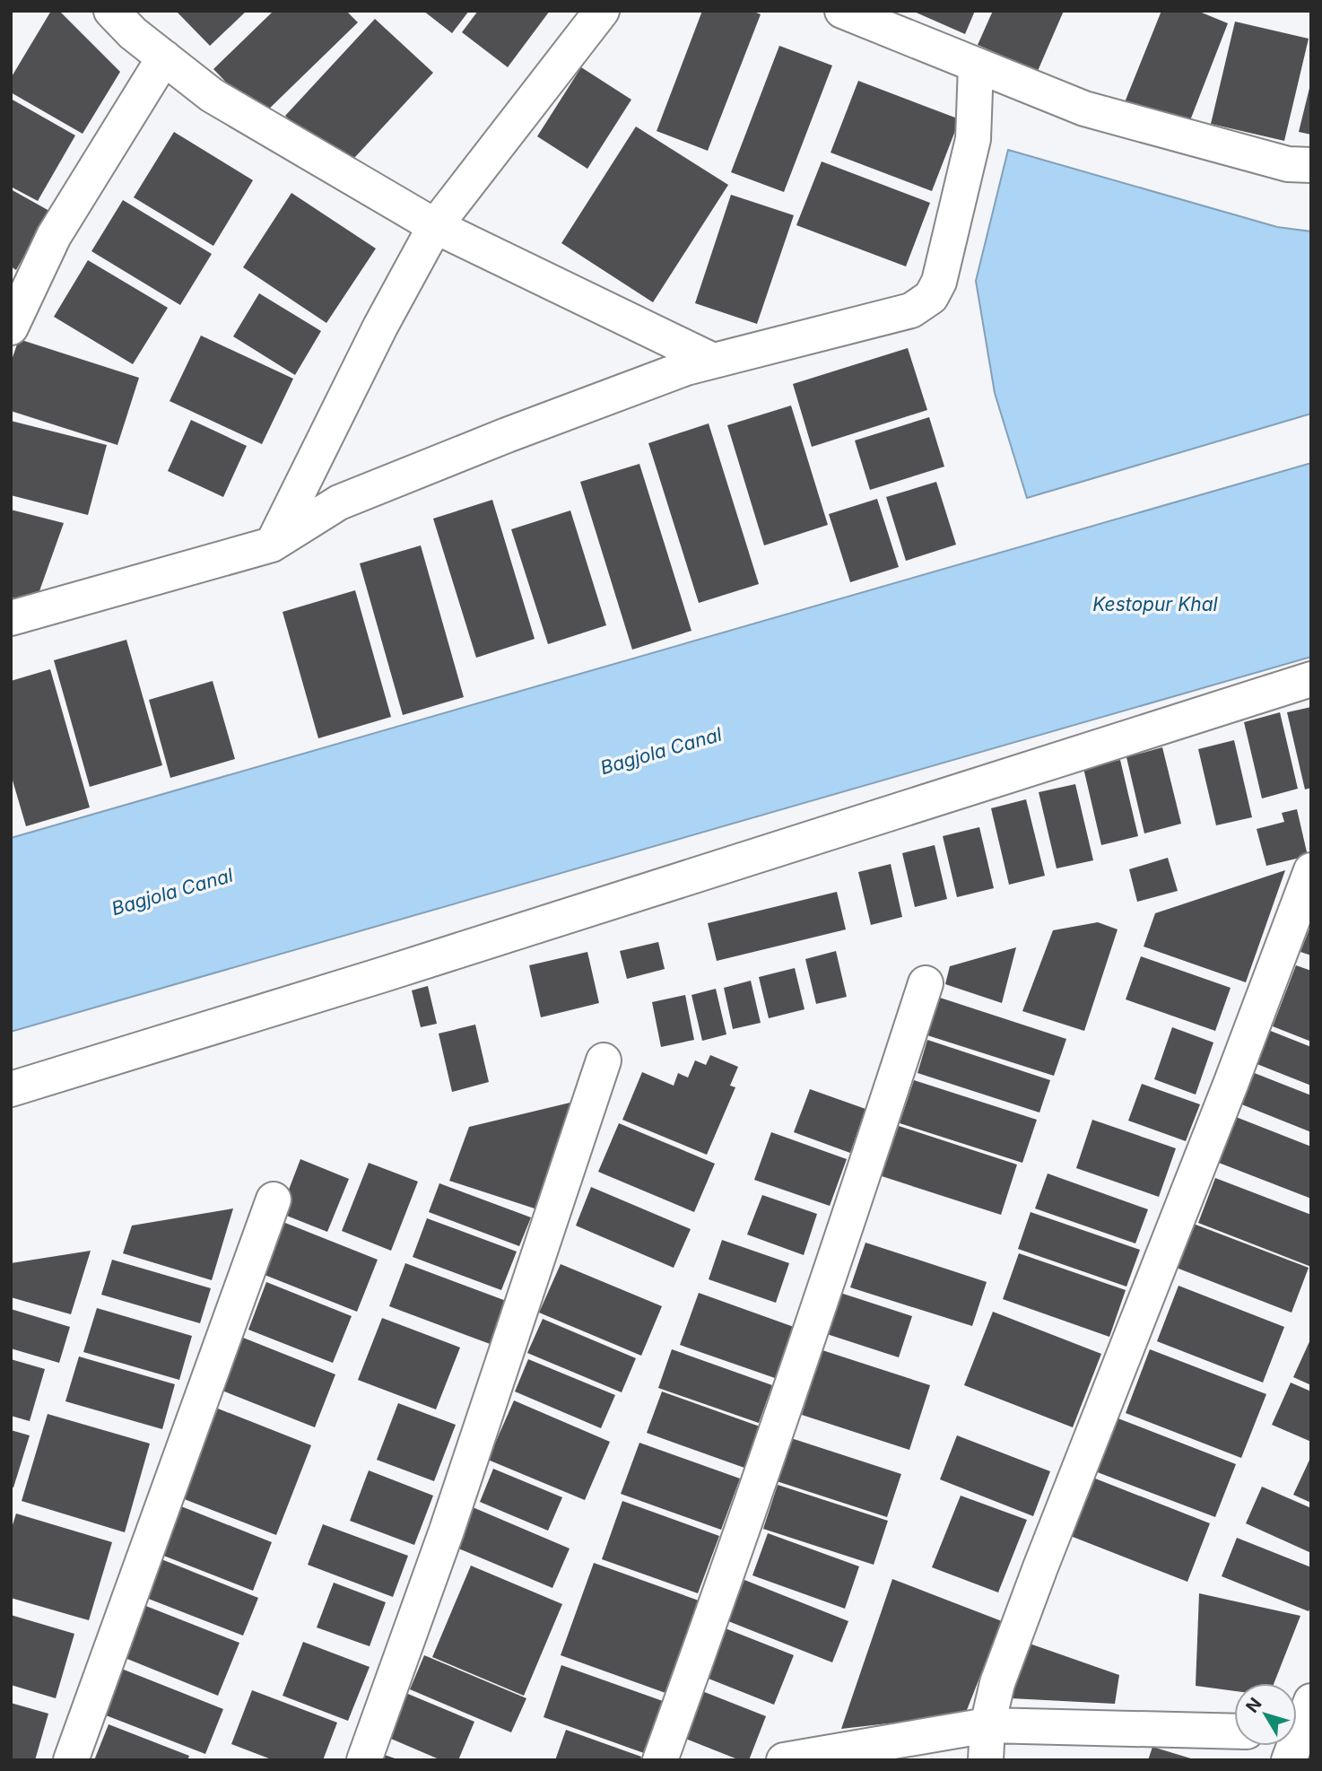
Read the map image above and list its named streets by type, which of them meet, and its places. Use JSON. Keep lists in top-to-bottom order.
{
  "water": ["Kestopur Khal", "Bagjola Canal"],
  "north": "top left"
}
